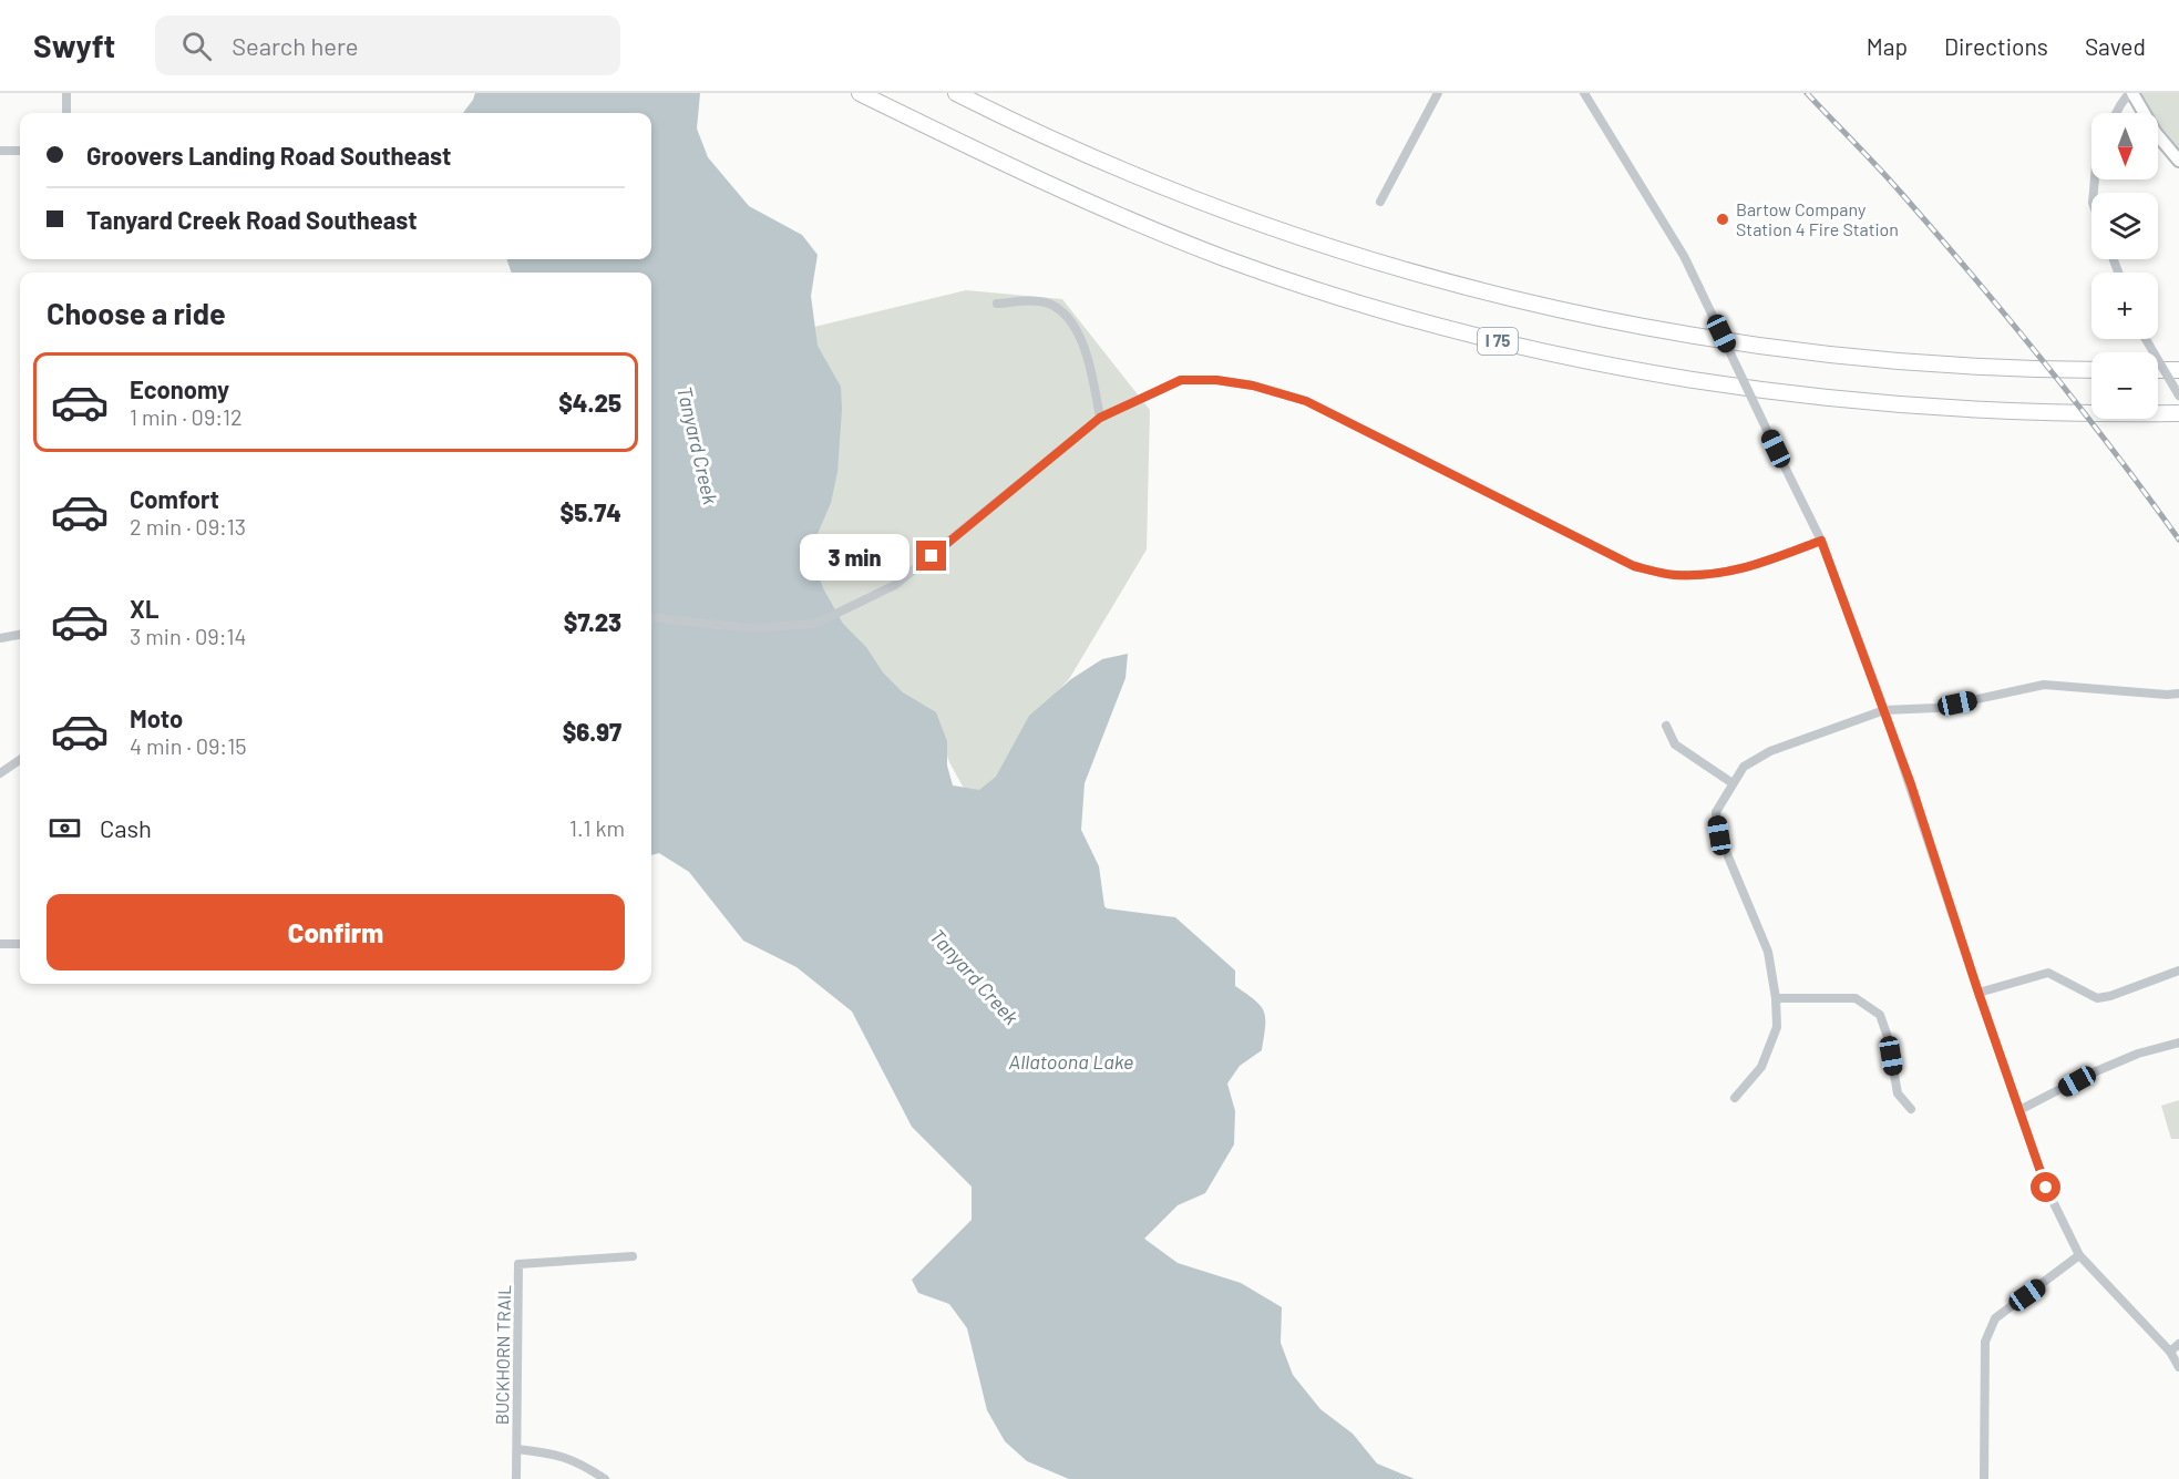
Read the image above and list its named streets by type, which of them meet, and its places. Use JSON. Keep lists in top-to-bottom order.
{
  "streets": {
    "highway": ["I 75"],
    "street": ["BUCKHORN TRAIL"]
  },
  "water": ["Tanyard Creek", "Allatoona Lake"],
  "places": ["Bartow Company Station 4 Fire Station"],
  "north": "bottom",
  "page": {
    "header": "Swyft",
    "search": "Search here",
    "nav": ["Map", "Directions", "Saved"],
    "map_buttons": ["+", "−"],
    "banner": ["Groovers Landing Road Southeast", "Tanyard Creek Road Southeast"],
    "heading": "Choose a ride",
    "list": [
      {
        "name": "Economy",
        "note": "1 min · 09:12",
        "value": "$4.25"
      },
      {
        "name": "Comfort",
        "note": "2 min · 09:13",
        "value": "$5.74"
      },
      {
        "name": "XL",
        "note": "3 min · 09:14",
        "value": "$7.23"
      },
      {
        "name": "Moto",
        "note": "4 min · 09:15",
        "value": "$6.97"
      }
    ],
    "bubble": "3 min",
    "pay": ["Cash", "1.1 km"],
    "buttons": "Confirm"
  }
}
